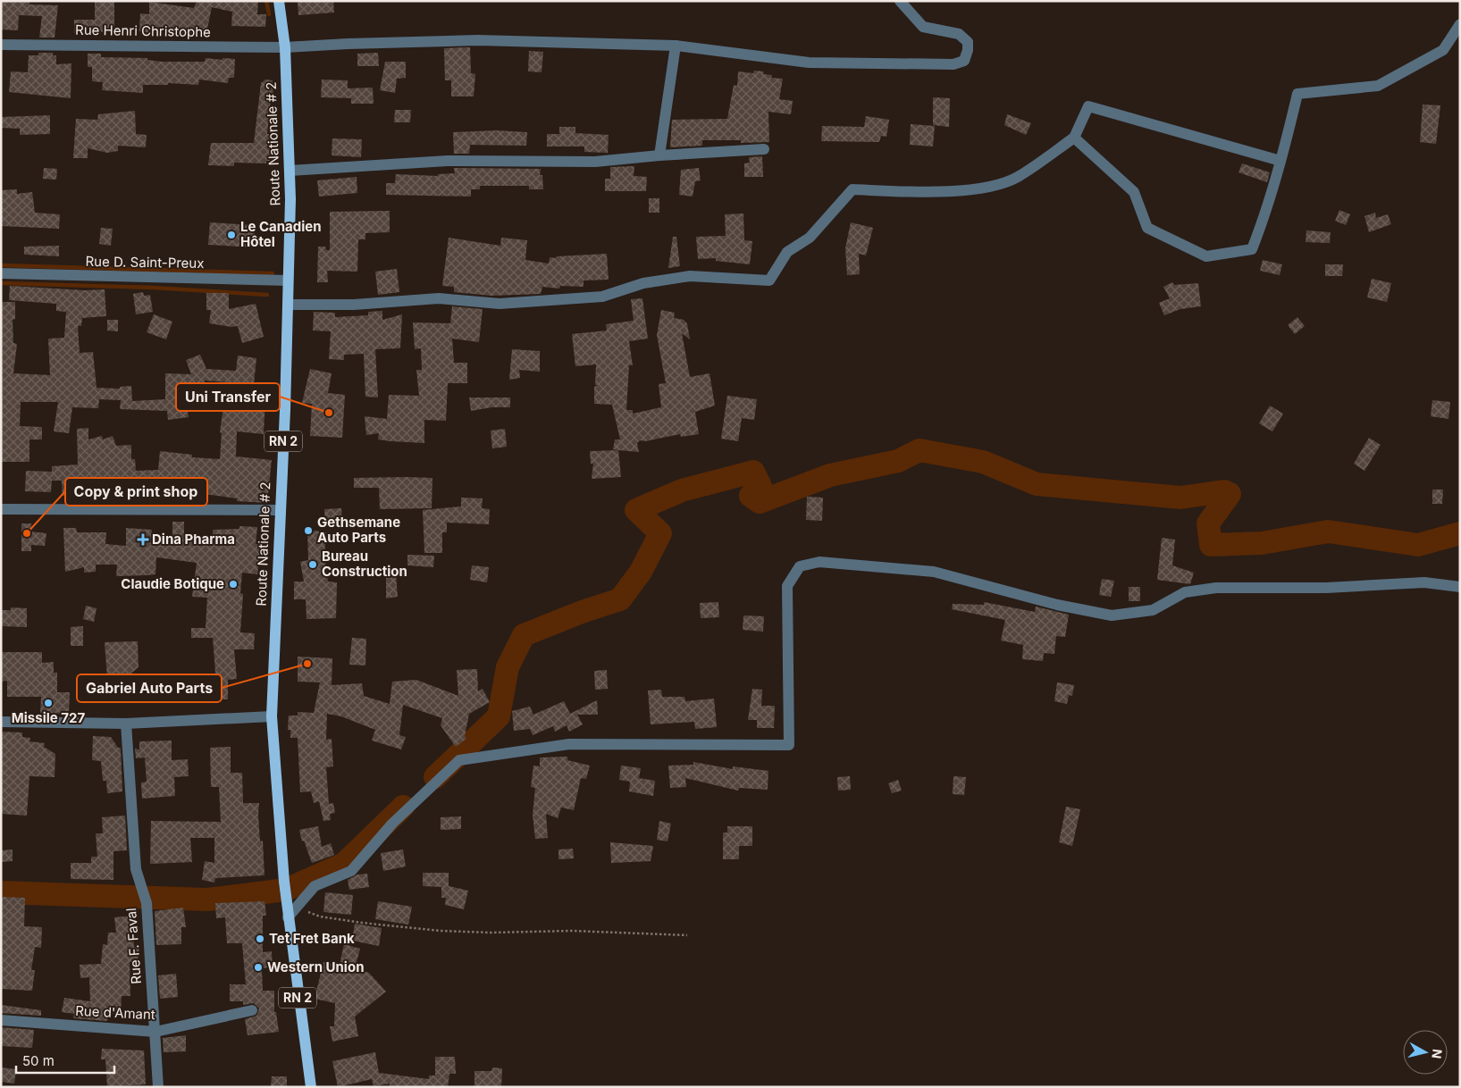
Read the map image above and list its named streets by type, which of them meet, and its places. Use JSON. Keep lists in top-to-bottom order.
{
  "streets": {
    "main road": ["Route Nationale # 2", "RN 2"],
    "street": [
      "Rue Henri Christophe",
      "Rue D. Saint-Preux",
      "Rue F. Faval",
      "Rue d'Amant"
    ]
  },
  "crossings": [
    ["Rue Henri Christophe", "Route Nationale # 2"],
    ["Route Nationale # 2", "Rue D. Saint-Preux"],
    ["Rue F. Faval", "Rue d'Amant"]
  ],
  "places": {
    "other": [
      "Le Canadien Hôtel",
      "Uni Transfer",
      "Gethsemane Auto Parts",
      "Copy & print shop",
      "Bureau Construction",
      "Claudie Botique",
      "Gabriel Auto Parts",
      "Missile 727",
      "Tet Fret Bank",
      "Western Union"
    ],
    "health": ["Dina Pharma"]
  },
  "scale_bar": "50 m",
  "north": "right"
}
